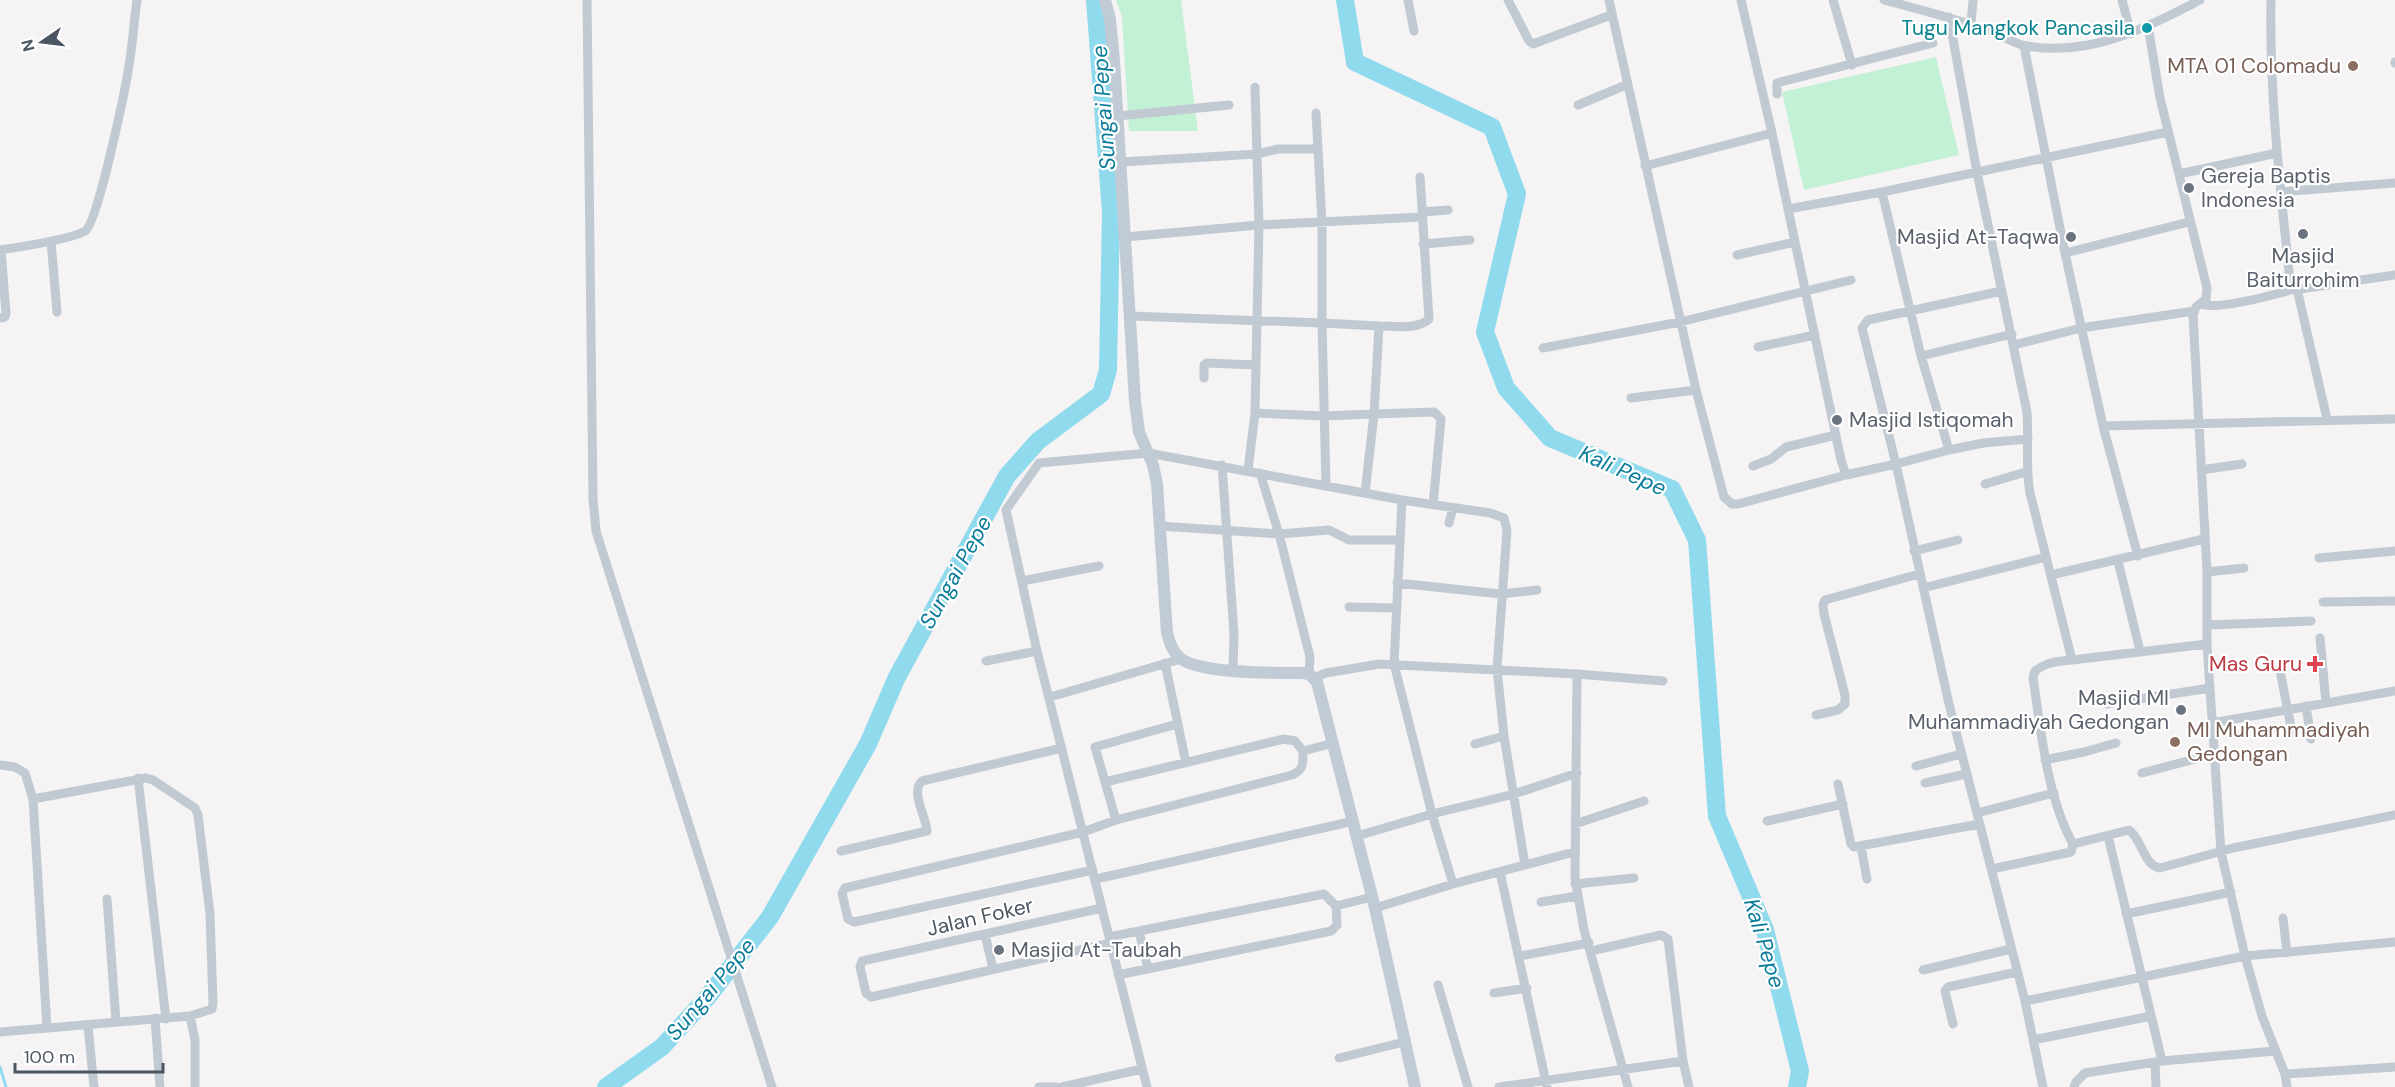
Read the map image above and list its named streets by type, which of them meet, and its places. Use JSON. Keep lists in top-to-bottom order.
{
  "streets": {
    "street": ["Jalan Foker"]
  },
  "water": ["Sungai Pepe", "Kali Pepe"],
  "places": {
    "other": [
      "Tugu Mangkok Pancasila",
      "MTA 01 Colomadu",
      "Gereja Baptis Indonesia",
      "Masjid Baiturrohim",
      "Masjid At-Taqwa",
      "Masjid Istiqomah",
      "Masjid MI Muhammadiyah Gedongan",
      "MI Muhammadiyah Gedongan",
      "Masjid At-Taubah"
    ],
    "health": ["Mas Guru"]
  },
  "scale_bar": "100 m",
  "north": "left"
}
